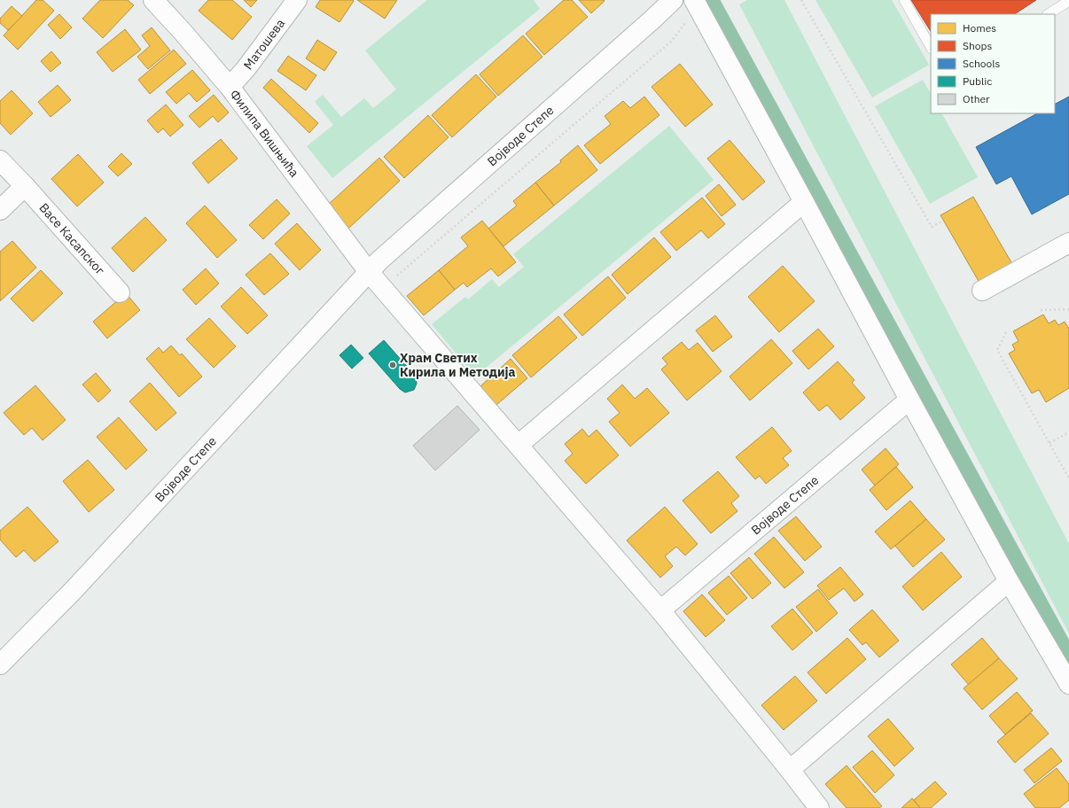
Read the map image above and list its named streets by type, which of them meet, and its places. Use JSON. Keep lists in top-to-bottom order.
{
  "streets": {
    "street": [
      "Матошева",
      "Филипа Вишњића",
      "Војводе Степе",
      "Васе Касапског"
    ]
  },
  "crossings": [
    ["Матошева", "Филипа Вишњића"],
    ["Филипа Вишњића", "Војводе Степе"]
  ],
  "places": ["Храм Светих Кирила и Методија"],
  "legend": [
    "Homes",
    "Shops",
    "Schools",
    "Public",
    "Other"
  ]
}
